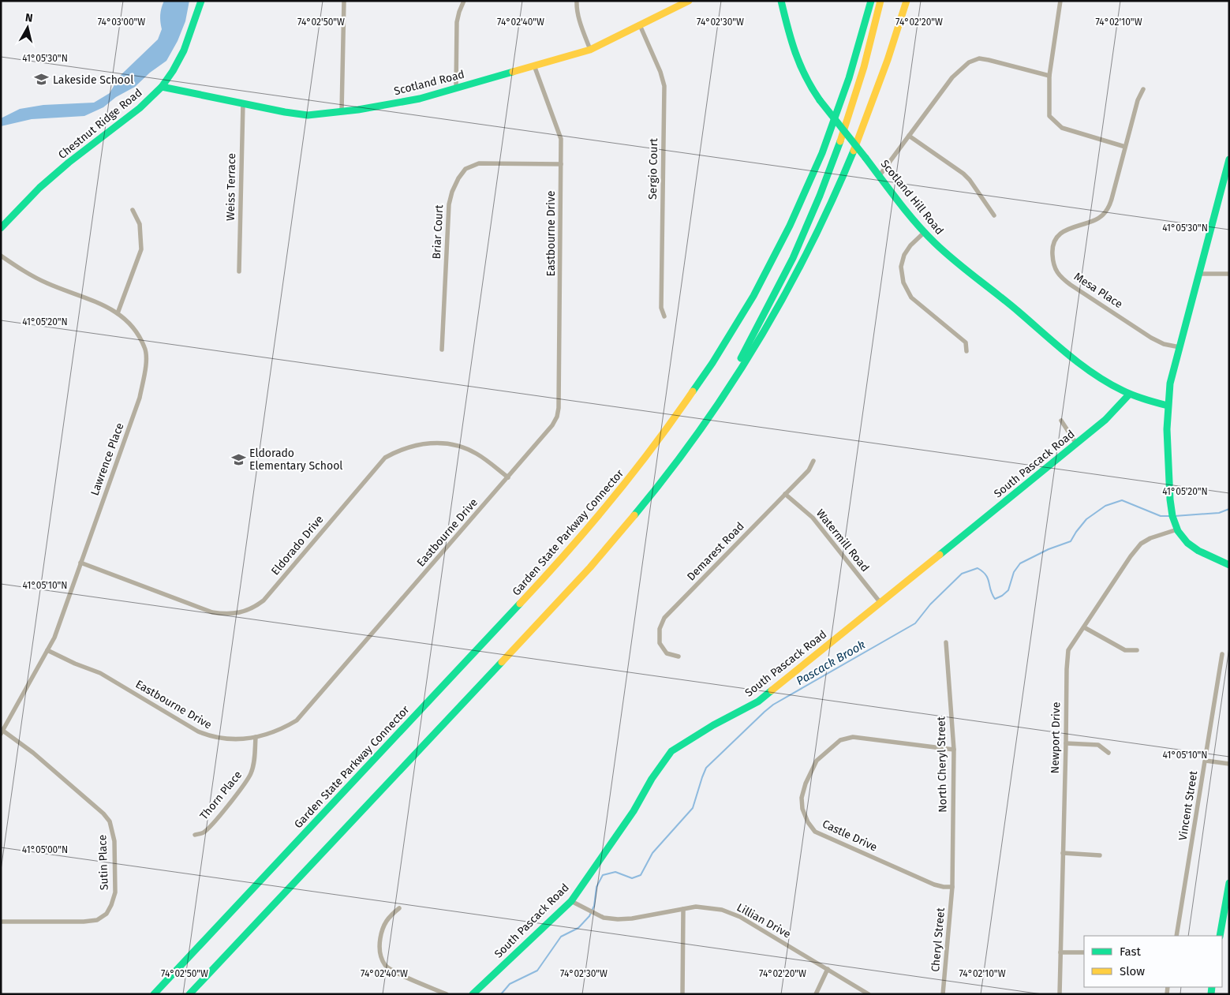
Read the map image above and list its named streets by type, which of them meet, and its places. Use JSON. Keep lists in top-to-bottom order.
{
  "streets": {
    "main road": [
      "Scotland Road",
      "Chestnut Ridge Road",
      "Scotland Hill Road",
      "South Pascack Road",
      "Garden State Parkway Connector"
    ],
    "street": [
      "Sergio Court",
      "Weiss Terrace",
      "Briar Court",
      "Eastbourne Drive",
      "Mesa Place",
      "Lawrence Place",
      "Watermill Road",
      "Eldorado Drive",
      "Demarest Road",
      "Newport Drive",
      "North Cheryl Street",
      "Thorn Place",
      "Vincent Street",
      "Castle Drive",
      "Sutin Place",
      "Lillian Drive",
      "Cheryl Street"
    ]
  },
  "crossings": [
    ["Scotland Road", "Chestnut Ridge Road"],
    ["Scotland Road", "Sergio Court"],
    ["Scotland Road", "Weiss Terrace"],
    ["Scotland Road", "Eastbourne Drive"],
    ["Scotland Hill Road", "South Pascack Road"],
    ["Briar Court", "Eastbourne Drive"],
    ["Eastbourne Drive", "Lawrence Place"],
    ["Eastbourne Drive", "Eldorado Drive"],
    ["Eastbourne Drive", "Thorn Place"],
    ["Lawrence Place", "Eldorado Drive"],
    ["Lawrence Place", "Sutin Place"],
    ["South Pascack Road", "Watermill Road"],
    ["South Pascack Road", "Lillian Drive"],
    ["Watermill Road", "Demarest Road"],
    ["North Cheryl Street", "Castle Drive"],
    ["North Cheryl Street", "Cheryl Street"],
    ["Castle Drive", "Cheryl Street"]
  ],
  "water": ["Pascack Brook"],
  "places": {
    "school or university": ["Lakeside School", "Eldorado Elementary School"]
  },
  "legend": ["Fast", "Slow"],
  "north": "top",
  "coordinates": [
    "74°03'00\"W",
    "74°02'50\"W",
    "74°02'40\"W",
    "74°02'30\"W",
    "74°02'20\"W",
    "74°02'10\"W",
    "41°05'30\"N",
    "41°05'20\"N",
    "41°05'10\"N",
    "41°05'00\"N"
  ]
}
